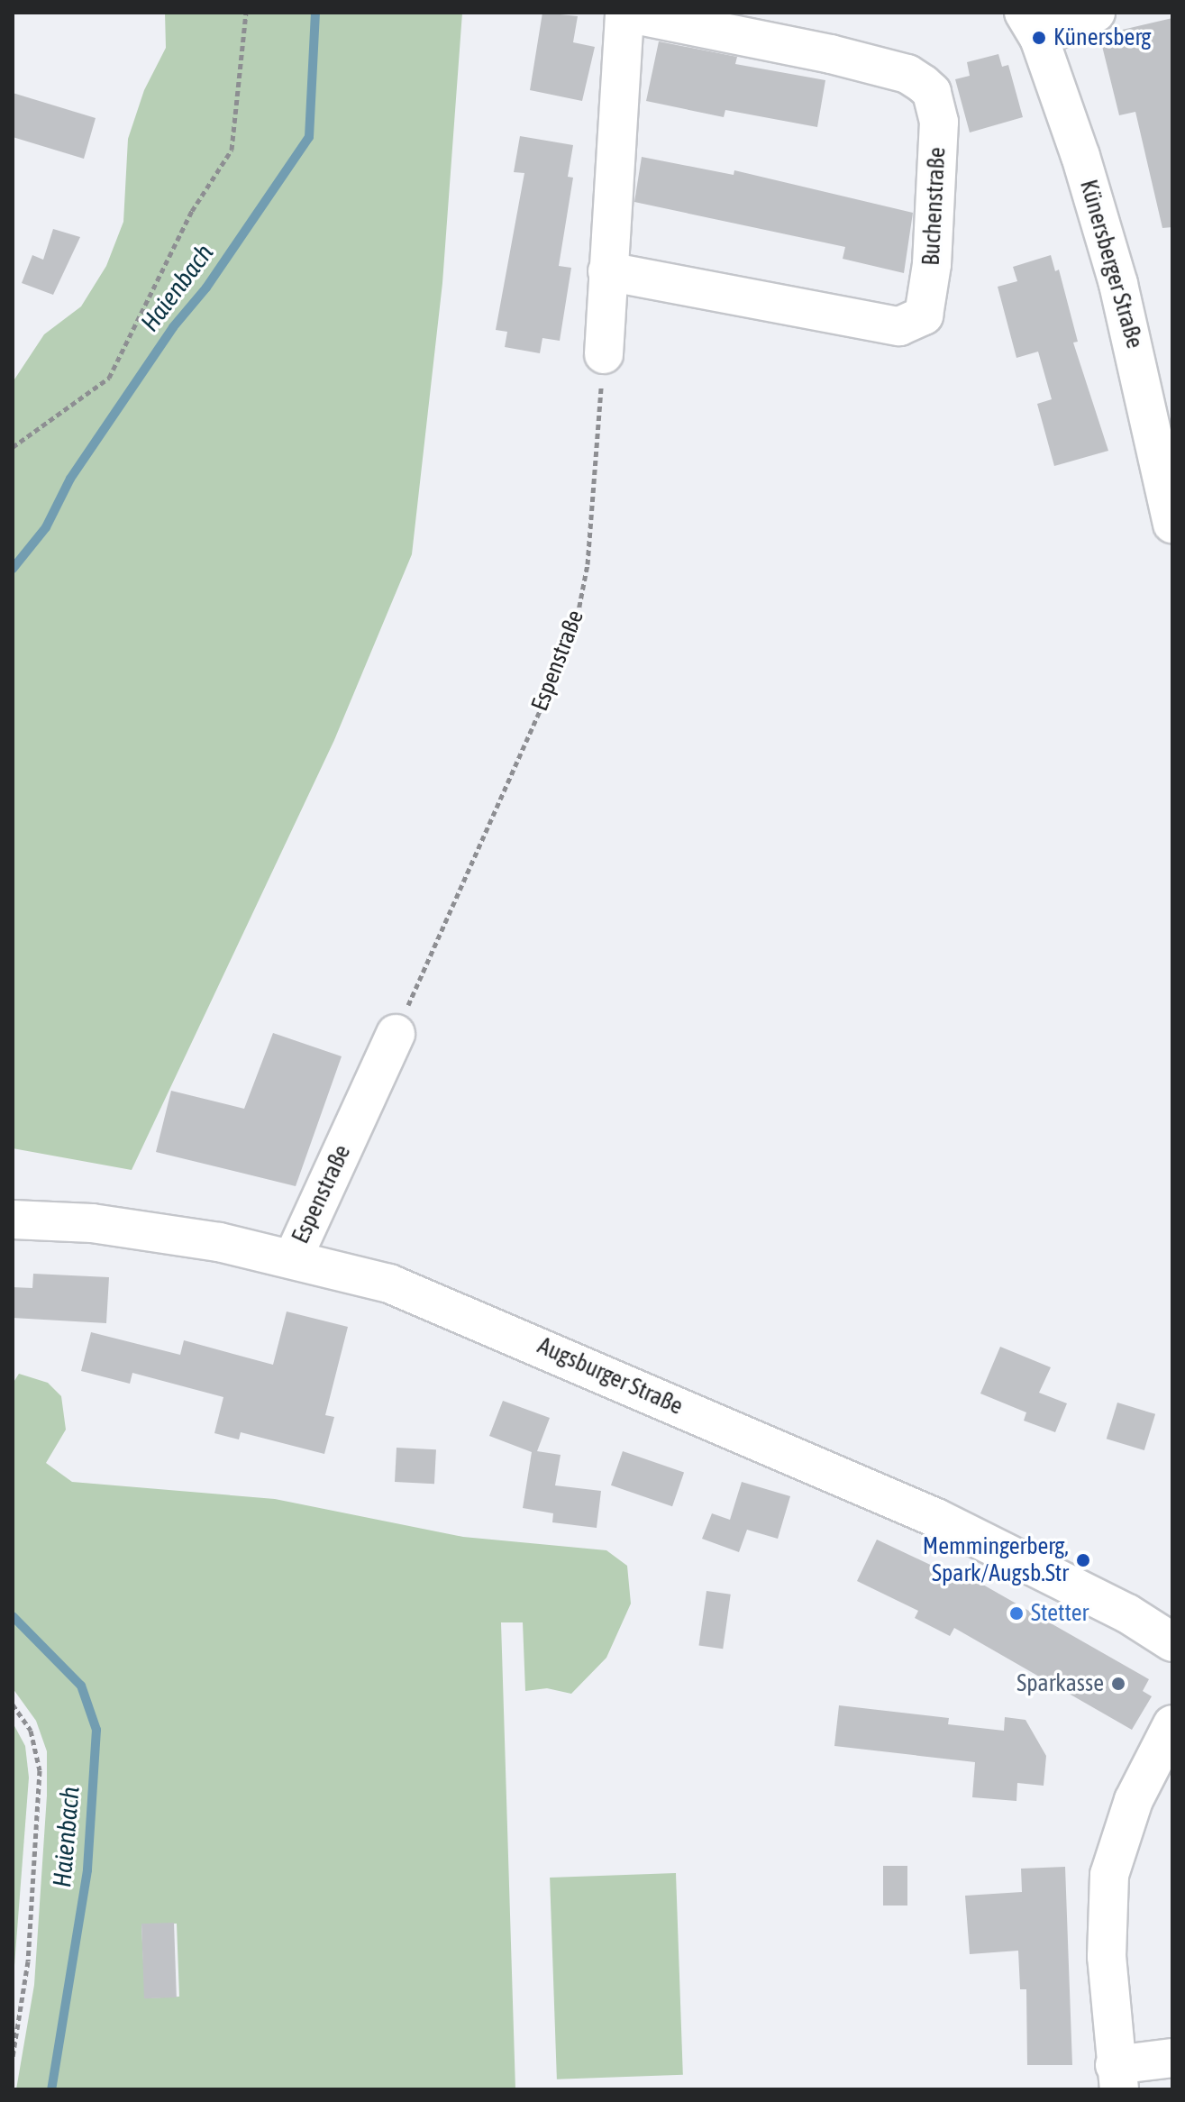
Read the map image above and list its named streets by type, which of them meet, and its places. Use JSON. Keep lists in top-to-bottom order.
{
  "streets": {
    "street": [
      "Buchenstraße",
      "Künersberger Straße",
      "Espenstraße",
      "Augsburger Straße"
    ]
  },
  "crossings": [
    ["Espenstraße", "Augsburger Straße"]
  ],
  "water": ["Haienbach"],
  "places": [
    "Künersberg",
    "Memmingerberg, Spark/Augsb.Str",
    "Stetter",
    "Sparkasse"
  ]
}
